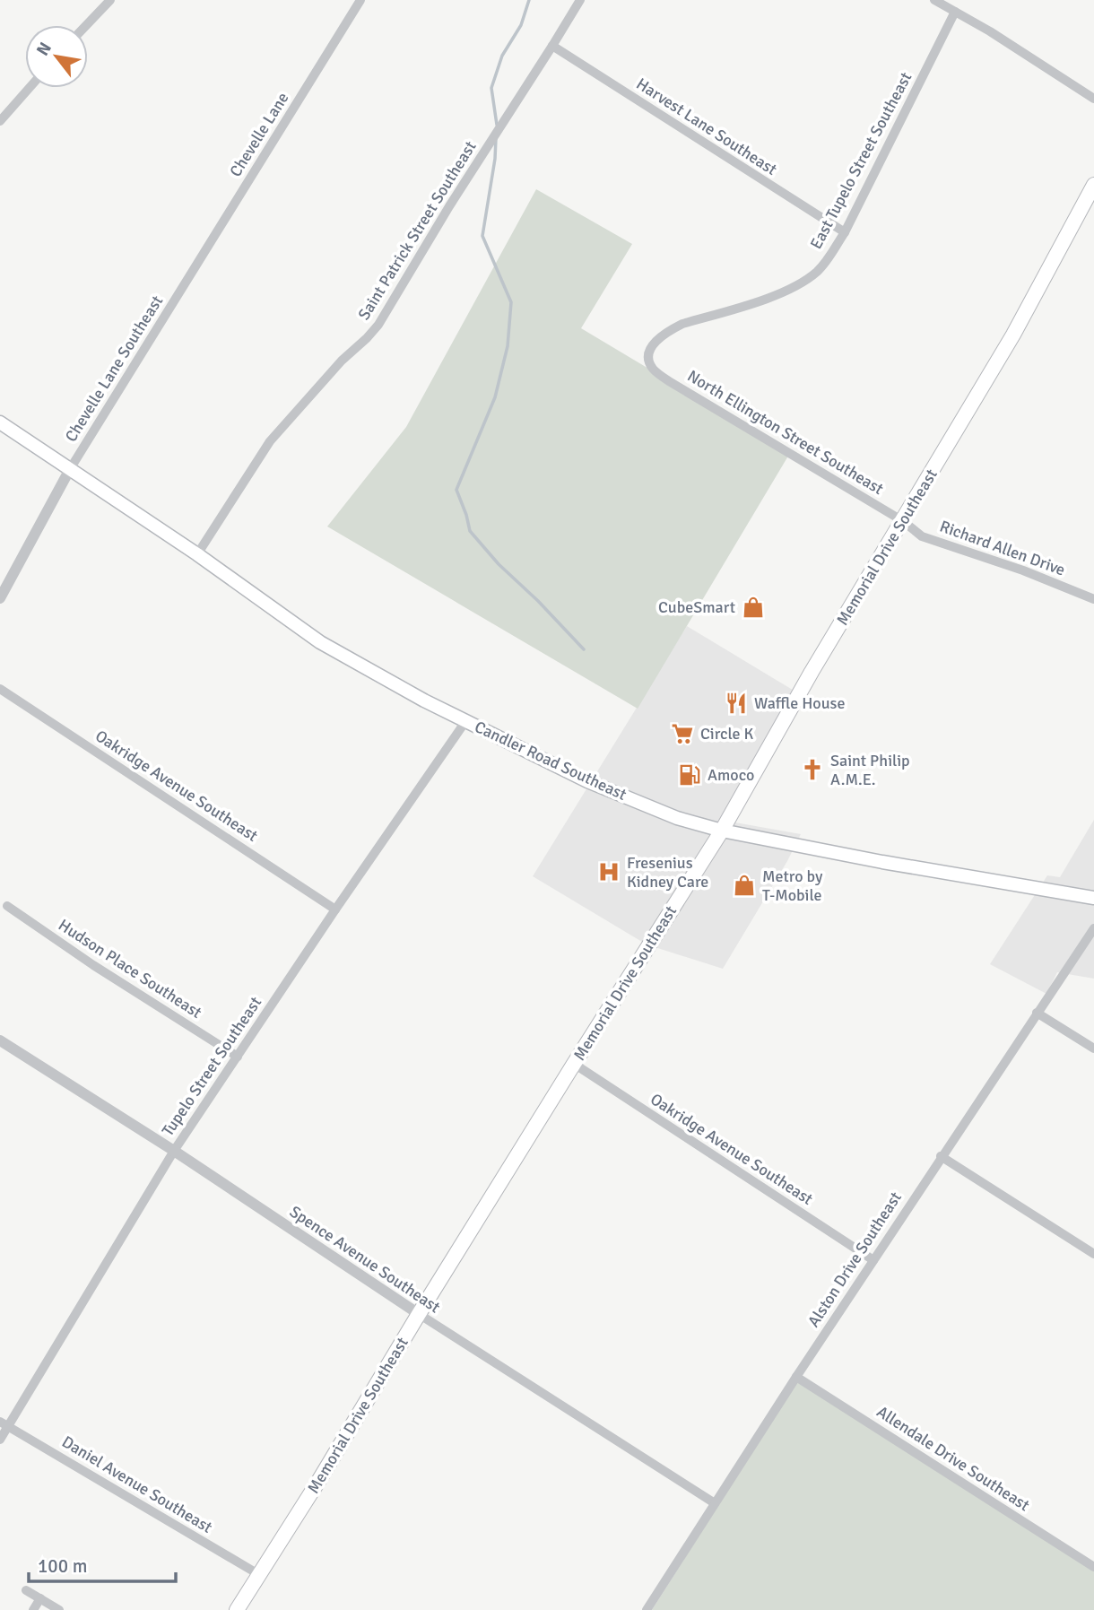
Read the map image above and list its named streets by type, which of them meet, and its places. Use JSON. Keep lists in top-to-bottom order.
{
  "streets": {
    "main road": ["Memorial Drive Southeast", "Candler Road Southeast"],
    "street": [
      "Harvest Lane Southeast",
      "Chevelle Lane",
      "East Tupelo Street Southeast",
      "Saint Patrick Street Southeast",
      "Chevelle Lane Southeast",
      "North Ellington Street Southeast",
      "Richard Allen Drive",
      "Oakridge Avenue Southeast",
      "Hudson Place Southeast",
      "Tupelo Street Southeast",
      "Spence Avenue Southeast",
      "Alston Drive Southeast",
      "Allendale Drive Southeast",
      "Daniel Avenue Southeast"
    ]
  },
  "crossings": [
    ["Harvest Lane Southeast", "East Tupelo Street Southeast"],
    ["Harvest Lane Southeast", "Saint Patrick Street Southeast"],
    ["Chevelle Lane", "Chevelle Lane Southeast"],
    ["East Tupelo Street Southeast", "North Ellington Street Southeast"],
    ["Saint Patrick Street Southeast", "Candler Road Southeast"],
    ["Chevelle Lane Southeast", "Candler Road Southeast"],
    ["North Ellington Street Southeast", "Memorial Drive Southeast"],
    ["North Ellington Street Southeast", "Richard Allen Drive"],
    ["Memorial Drive Southeast", "Richard Allen Drive"],
    ["Memorial Drive Southeast", "Candler Road Southeast"],
    ["Memorial Drive Southeast", "Oakridge Avenue Southeast"],
    ["Memorial Drive Southeast", "Spence Avenue Southeast"],
    ["Memorial Drive Southeast", "Daniel Avenue Southeast"],
    ["Candler Road Southeast", "Tupelo Street Southeast"],
    ["Oakridge Avenue Southeast", "Tupelo Street Southeast"],
    ["Oakridge Avenue Southeast", "Alston Drive Southeast"],
    ["Hudson Place Southeast", "Tupelo Street Southeast"],
    ["Tupelo Street Southeast", "Spence Avenue Southeast"],
    ["Tupelo Street Southeast", "Daniel Avenue Southeast"],
    ["Spence Avenue Southeast", "Alston Drive Southeast"],
    ["Alston Drive Southeast", "Allendale Drive Southeast"]
  ],
  "places": {
    "shop": ["CubeSmart", "Metro by T-Mobile"],
    "restaurant": ["Waffle House"],
    "supermarket": ["Circle K"],
    "church": ["Saint Philip A.M.E."],
    "fuel station": ["Amoco"],
    "hospital": ["Fresenius Kidney Care"]
  },
  "scale_bar": "100 m",
  "north": "top left"
}
